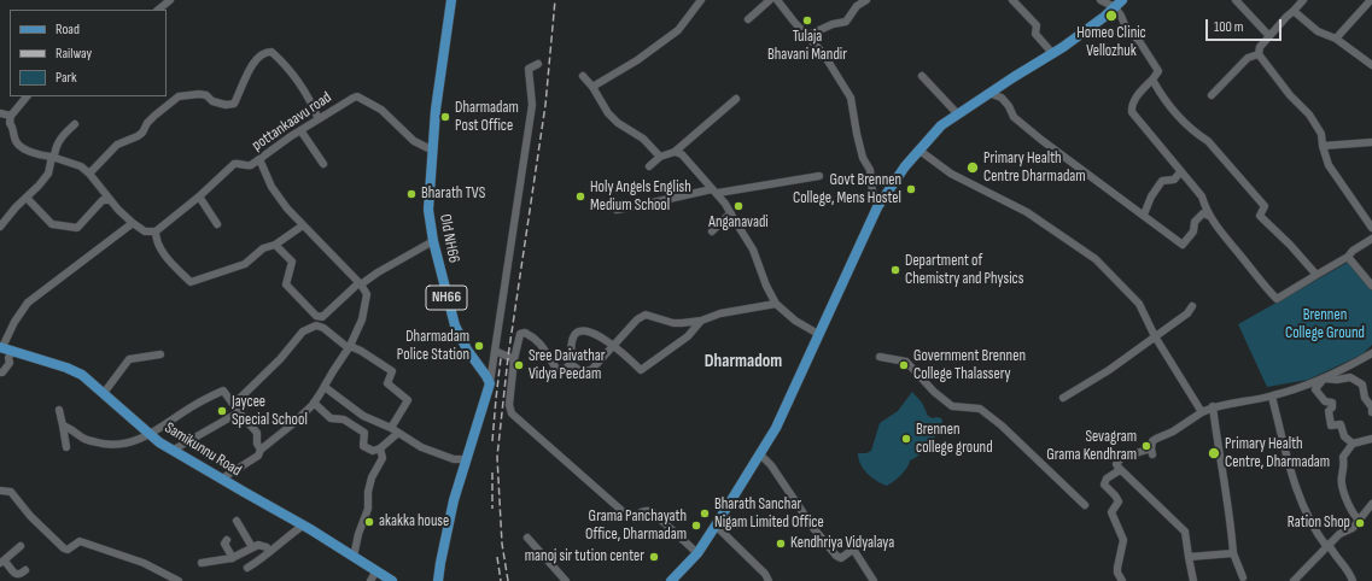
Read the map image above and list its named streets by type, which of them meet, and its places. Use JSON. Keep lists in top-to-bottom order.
{
  "streets": {
    "main road": ["Old NH66", "NH66", "Samikunnu Road"],
    "street": ["pottankaavu road"]
  },
  "crossings": [
    ["pottankaavu road", "Old NH66"]
  ],
  "districts": ["Dharmadom"],
  "parks": ["Brennen College Ground"],
  "places": [
    "Homeo Clinic Vellozhuk",
    "Tulaja Bhavani Mandir",
    "Dharmadam Post Office",
    "Primary Health Centre Dharmadam",
    "Govt Brennen College, Mens Hostel",
    "Bharath TVS",
    "Holy Angels English Medium School",
    "Anganavadi",
    "Department of Chemistry and Physics",
    "Dharmadam Police Station",
    "Sree Daivathar Vidya Peedam",
    "Government Brennen College Thalassery",
    "Jaycee Special School",
    "Brennen college ground",
    "Sevagram Grama Kendhram",
    "Primary Health Centre, Dharmadam",
    "Bharath Sanchar Nigam Limited Office",
    "akakka house",
    "Ration Shop",
    "Grama Panchayath Office, Dharmadam",
    "Kendhriya Vidyalaya",
    "manoj sir tution center"
  ],
  "legend": ["Road", "Railway", "Park"],
  "scale_bar": "100 m"
}
